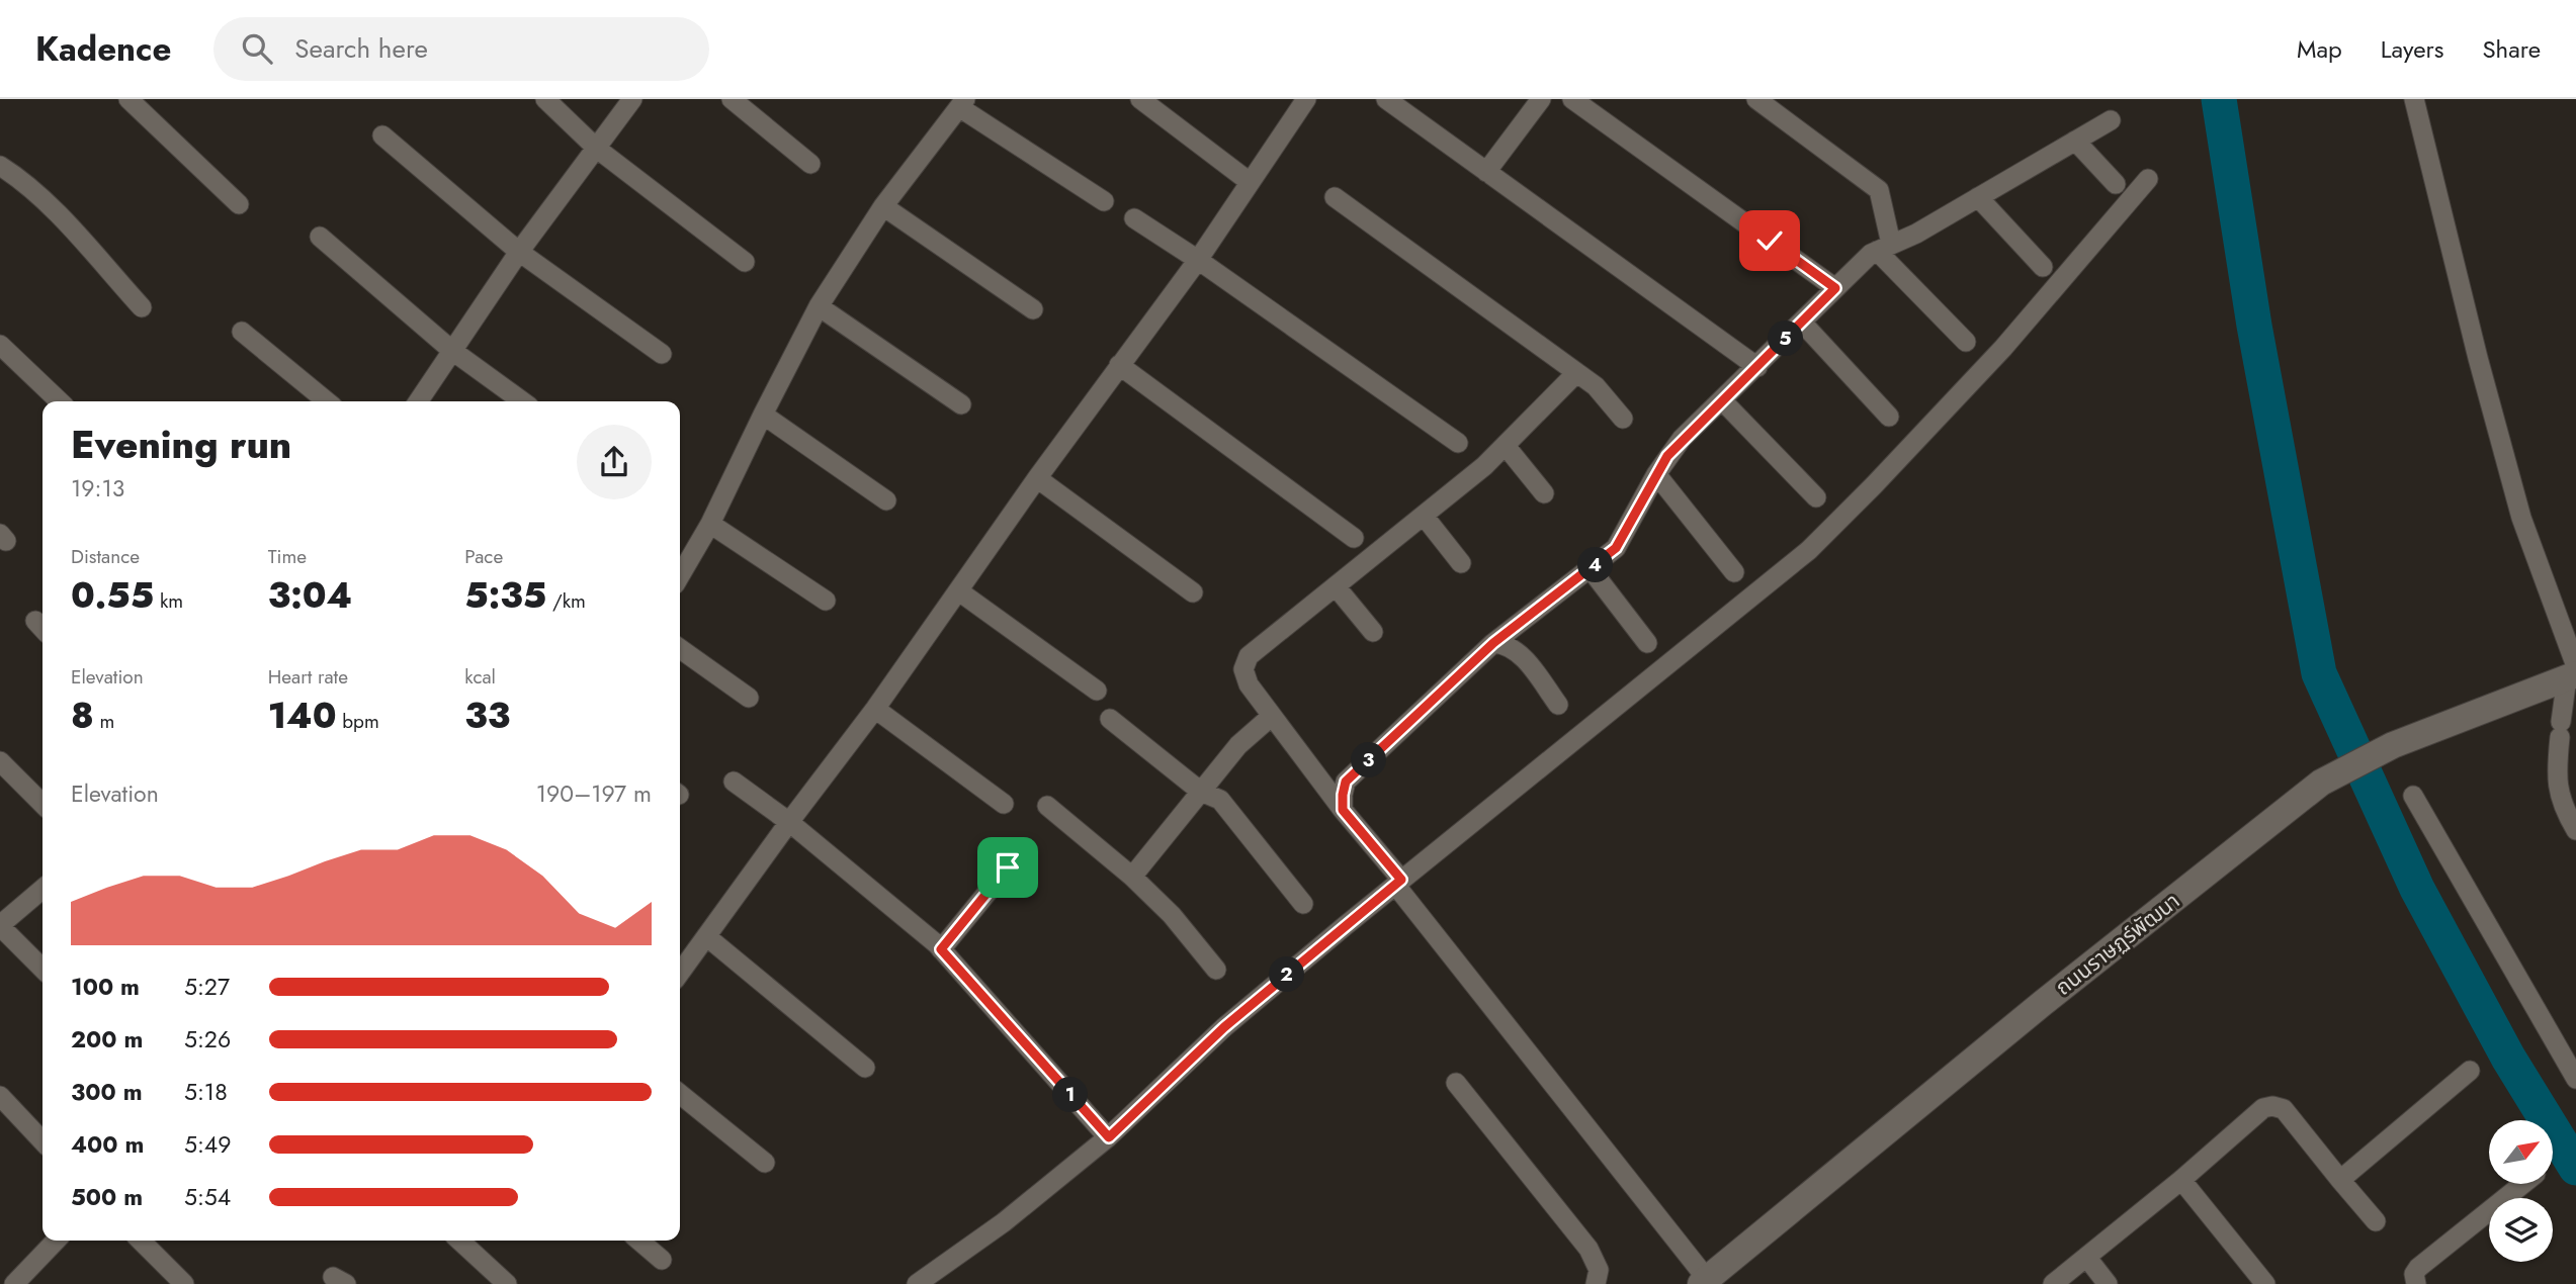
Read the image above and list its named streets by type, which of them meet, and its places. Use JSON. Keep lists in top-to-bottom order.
{
  "streets": {
    "street": ["ถนนราษฏร์พัฒนา"]
  },
  "north": "top right",
  "page": {
    "header": "Kadence",
    "search": "Search here",
    "nav": ["Map", "Layers", "Share"],
    "pins": [
      "5",
      "4",
      "3",
      "2",
      "1"
    ],
    "heading": ["Evening run", "19:13"],
    "stats": [
      ["Distance", "0.55 km"],
      ["Time", "3:04"],
      ["Pace", "5:35 /km"],
      ["Elevation", "8 m"],
      ["Heart rate", "140 bpm"],
      ["kcal", "33"]
    ],
    "chart": ["Elevation", "190–197 m"],
    "list": [
      {
        "name": "100 m",
        "note": "5:27"
      },
      {
        "name": "200 m",
        "note": "5:26"
      },
      {
        "name": "300 m",
        "note": "5:18"
      },
      {
        "name": "400 m",
        "note": "5:49"
      },
      {
        "name": "500 m",
        "note": "5:54"
      }
    ]
  }
}
